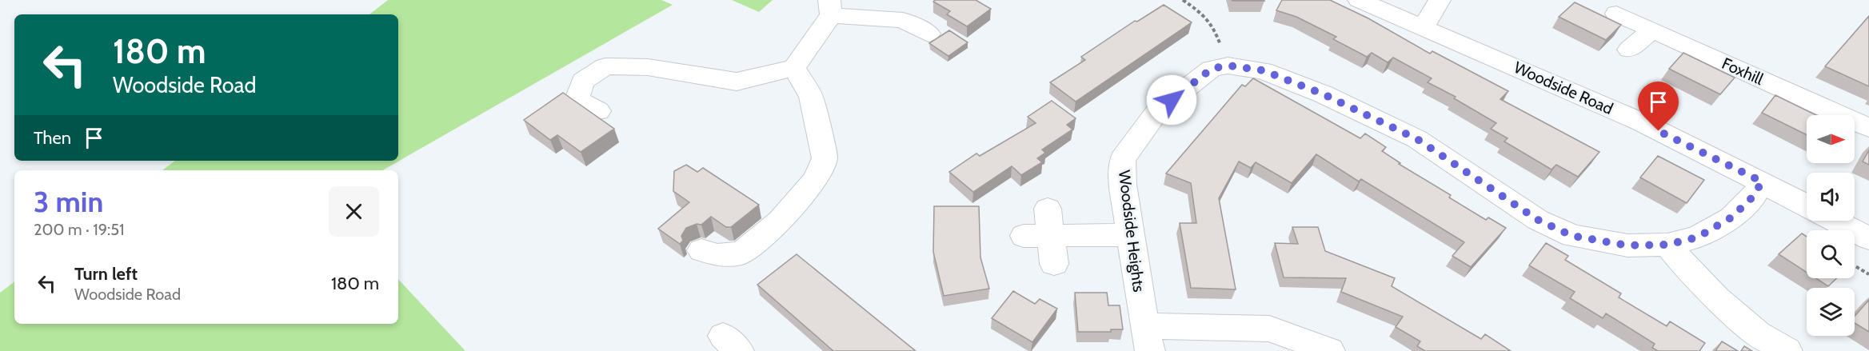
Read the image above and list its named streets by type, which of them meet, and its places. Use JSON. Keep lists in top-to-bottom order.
{
  "streets": {
    "street": ["Foxhill", "Woodside Road", "Woodside Heights"]
  },
  "crossings": [
    ["Woodside Road", "Woodside Heights"]
  ],
  "north": "right",
  "page": {
    "turn": ["180 m", "Woodside Road"],
    "then": "Then",
    "heading": ["3 min", "200 m · 19:51"],
    "list": [
      {
        "name": "Turn left",
        "note": "Woodside Road",
        "value": "180 m"
      }
    ]
  }
}
